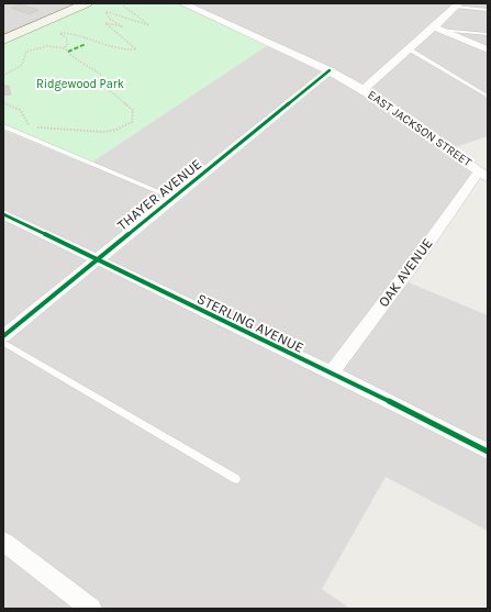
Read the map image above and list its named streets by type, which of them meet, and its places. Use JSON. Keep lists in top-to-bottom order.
{
  "streets": {
    "street": [
      "EAST JACKSON STREET",
      "THAYER AVENUE",
      "OAK AVENUE",
      "STERLING AVENUE"
    ]
  },
  "crossings": [
    ["EAST JACKSON STREET", "THAYER AVENUE"],
    ["EAST JACKSON STREET", "OAK AVENUE"],
    ["THAYER AVENUE", "STERLING AVENUE"],
    ["OAK AVENUE", "STERLING AVENUE"]
  ],
  "parks": ["Ridgewood Park"]
}
